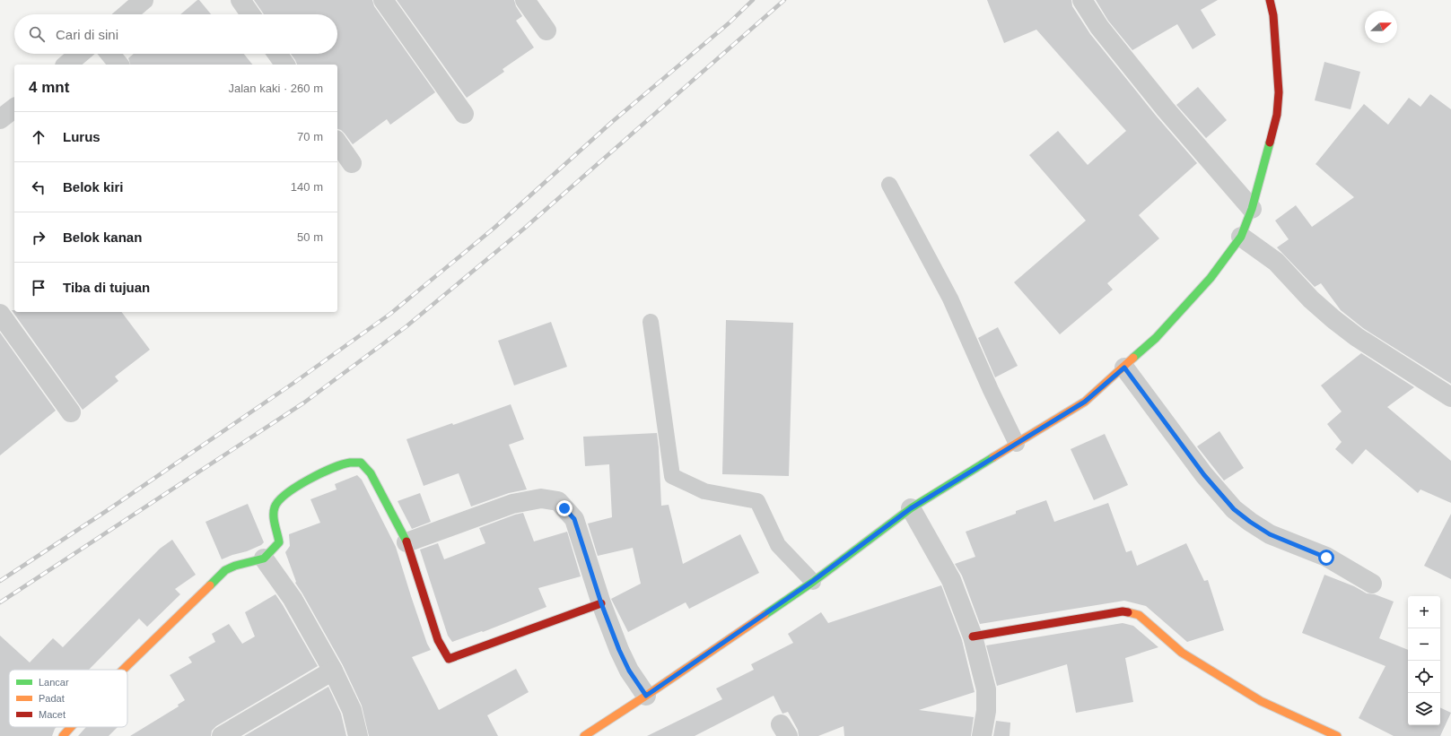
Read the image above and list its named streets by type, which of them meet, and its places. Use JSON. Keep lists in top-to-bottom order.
{
  "legend": ["Lancar", "Padat", "Macet"],
  "north": "right",
  "page": {
    "search": "Cari di sini",
    "heading": ["4 mnt", "Jalan kaki · 260 m"],
    "list": [
      ["Lurus", "70 m"],
      ["Belok kiri", "140 m"],
      ["Belok kanan", "50 m"],
      "Tiba di tujuan"
    ],
    "map_buttons": ["+", "−"]
  }
}
